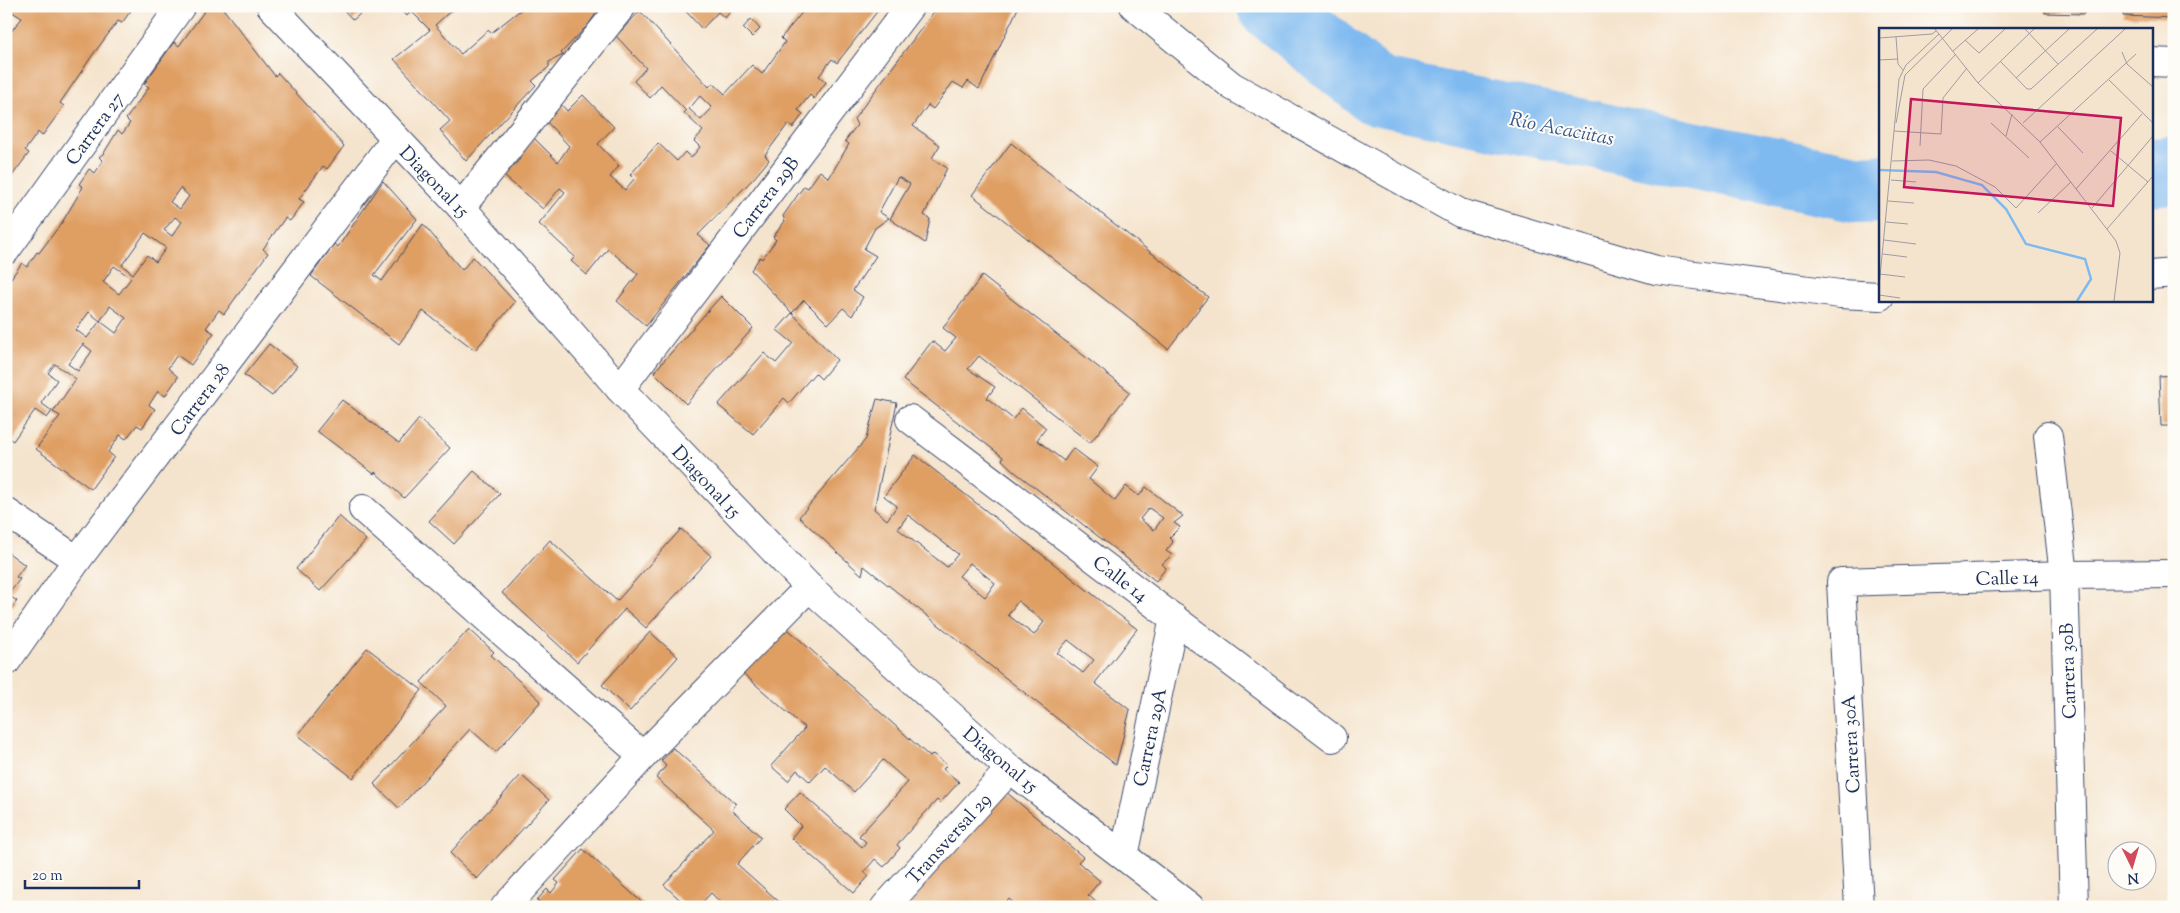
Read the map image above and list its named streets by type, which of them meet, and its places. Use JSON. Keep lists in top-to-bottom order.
{
  "streets": {
    "street": [
      "Carrera 27",
      "Diagonal 15",
      "Carrera 29B",
      "Carrera 28",
      "Calle 14",
      "Carrera 30B",
      "Carrera 29A",
      "Carrera 30A",
      "Transversal 29"
    ]
  },
  "crossings": [
    ["Diagonal 15", "Carrera 29B"],
    ["Diagonal 15", "Carrera 28"],
    ["Diagonal 15", "Carrera 29A"],
    ["Diagonal 15", "Transversal 29"],
    ["Calle 14", "Carrera 30B"],
    ["Calle 14", "Carrera 29A"],
    ["Calle 14", "Carrera 30A"]
  ],
  "water": ["Río Acaciitas"],
  "scale_bar": "20 m",
  "north": "bottom"
}
